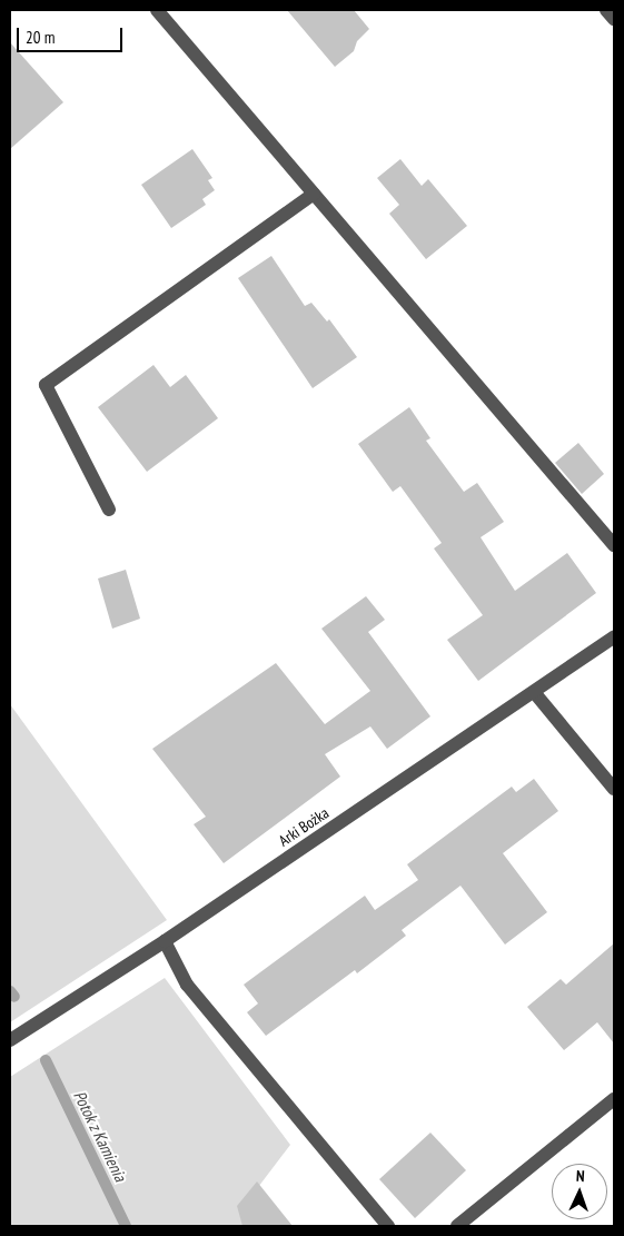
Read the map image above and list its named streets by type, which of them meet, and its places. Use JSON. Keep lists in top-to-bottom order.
{
  "streets": {
    "street": ["Arki Bożka"]
  },
  "water": ["Potok z Kamienia"],
  "scale_bar": "20 m",
  "north": "top"
}
